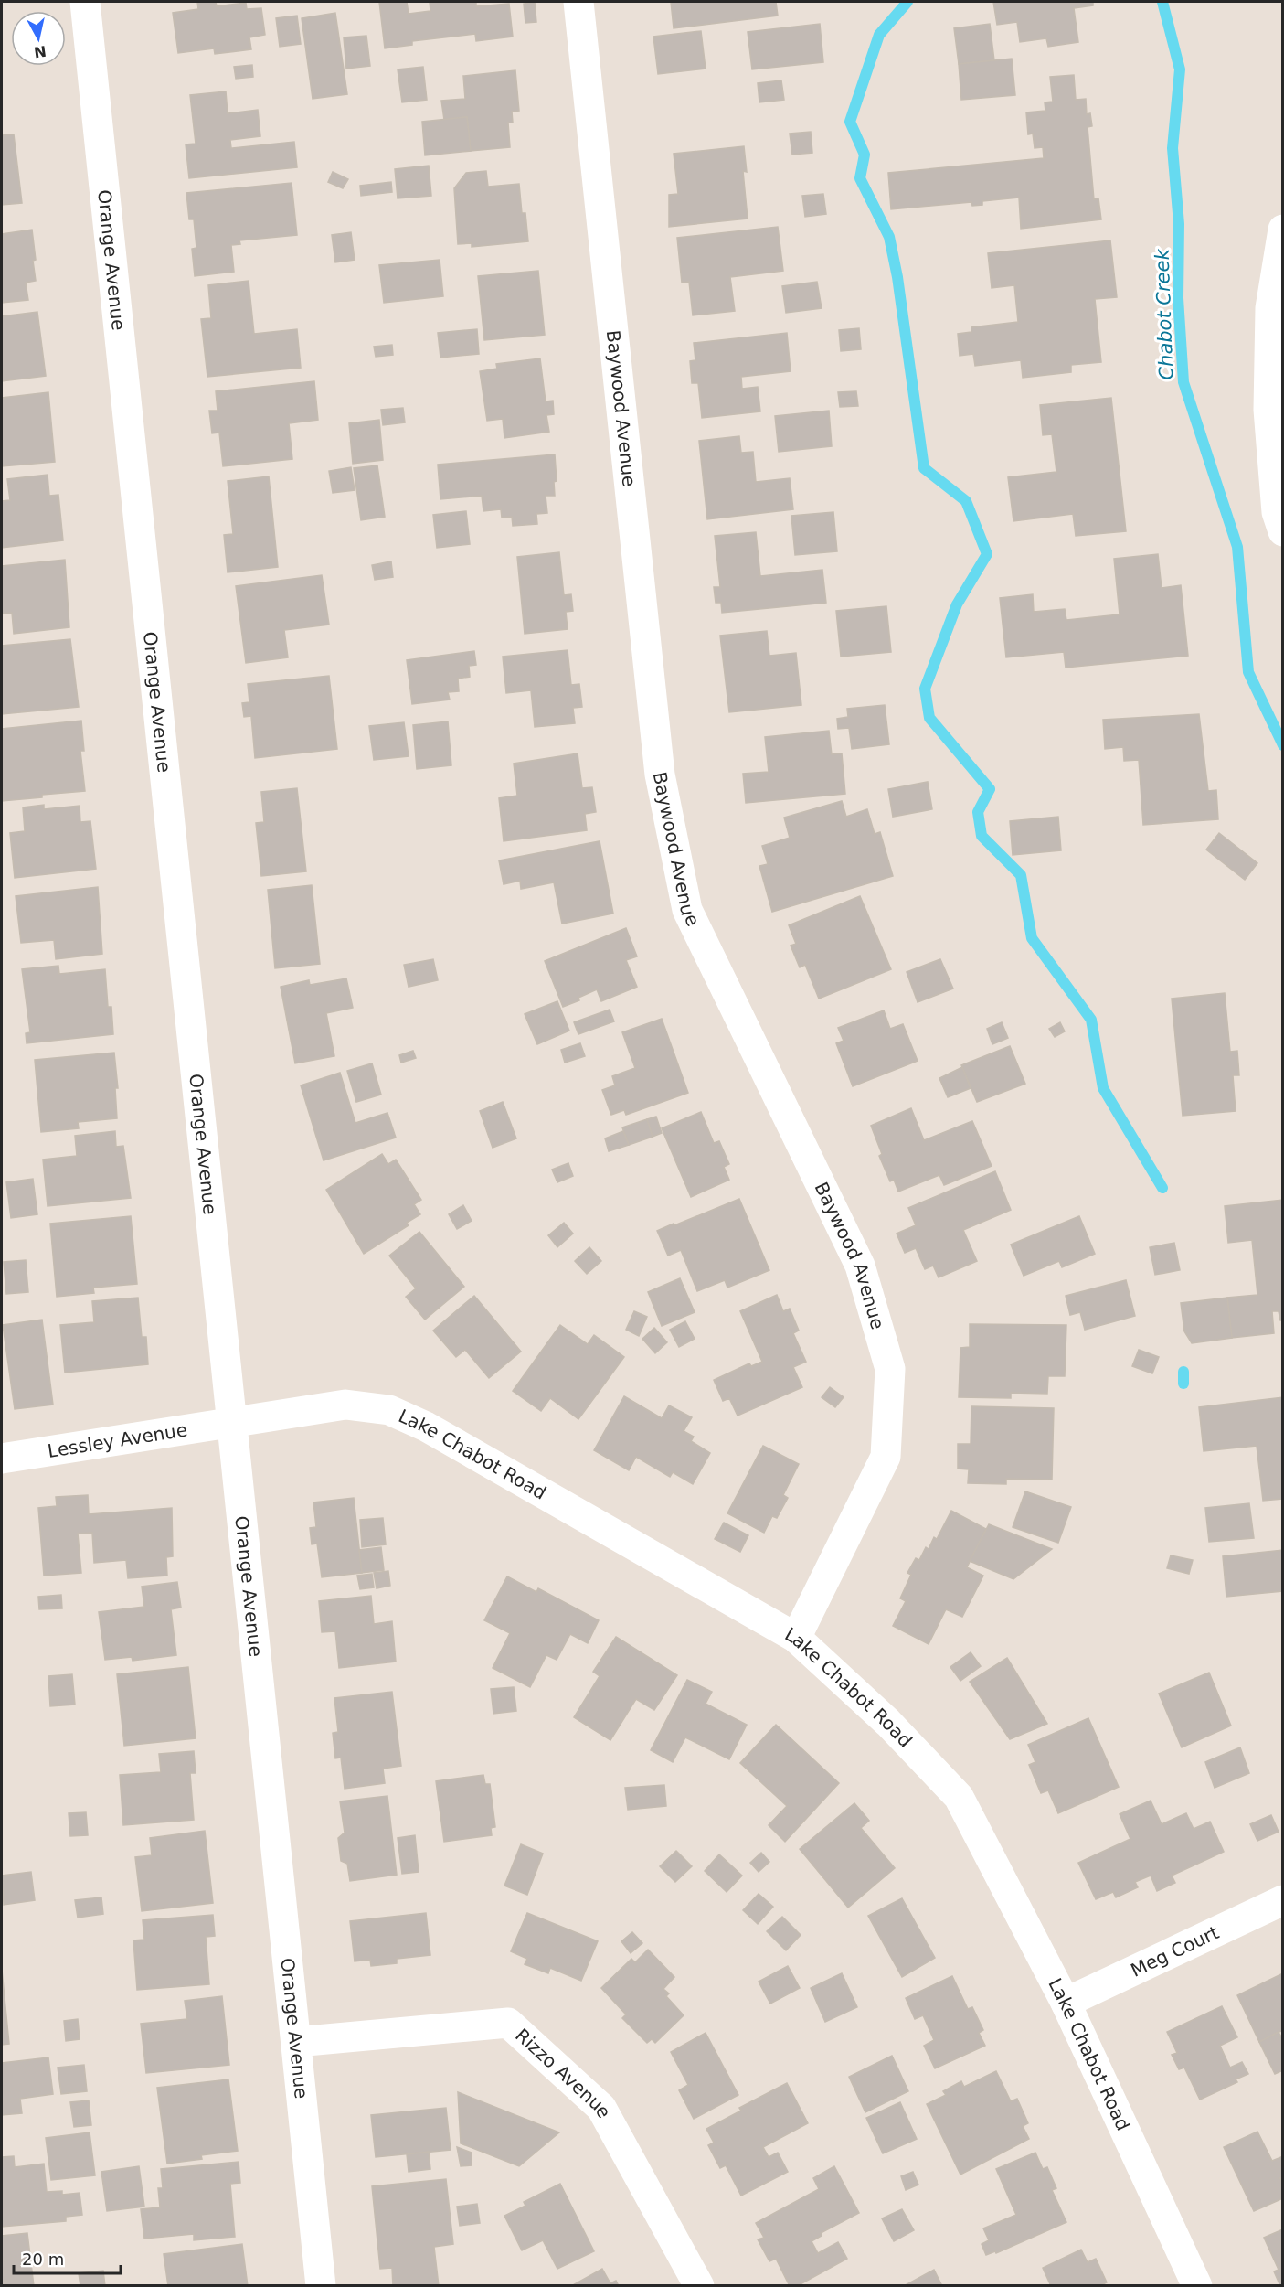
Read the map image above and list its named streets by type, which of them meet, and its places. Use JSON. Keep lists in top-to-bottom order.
{
  "streets": {
    "street": [
      "Orange Avenue",
      "Baywood Avenue",
      "Lessley Avenue",
      "Lake Chabot Road",
      "Meg Court",
      "Rizzo Avenue"
    ]
  },
  "crossings": [
    ["Orange Avenue", "Lessley Avenue"],
    ["Orange Avenue", "Lake Chabot Road"],
    ["Orange Avenue", "Rizzo Avenue"],
    ["Baywood Avenue", "Lake Chabot Road"],
    ["Lessley Avenue", "Lake Chabot Road"],
    ["Lake Chabot Road", "Meg Court"]
  ],
  "water": ["Chabot Creek"],
  "scale_bar": "20 m",
  "north": "bottom"
}
